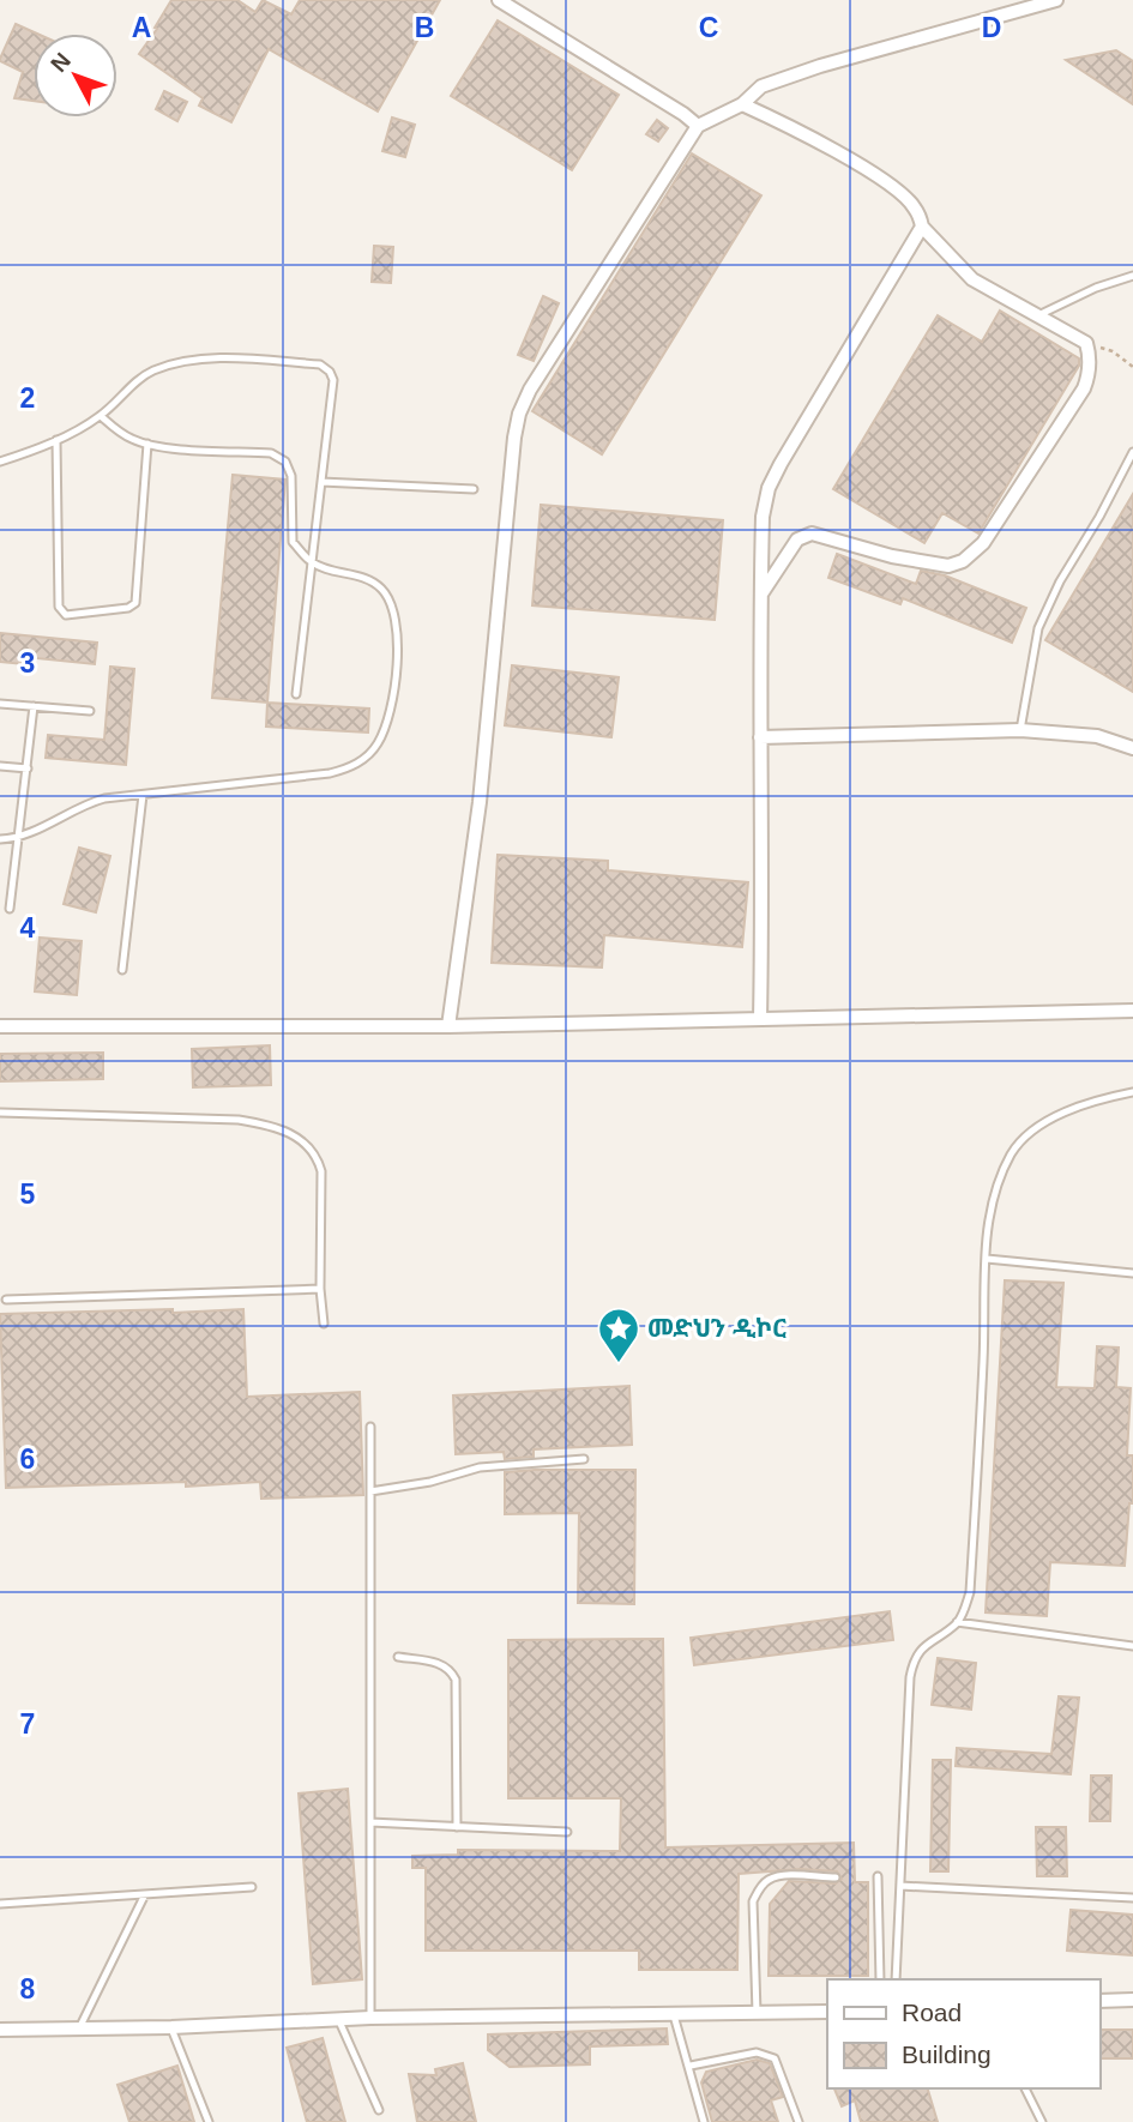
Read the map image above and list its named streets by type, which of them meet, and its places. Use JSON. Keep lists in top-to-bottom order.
{
  "places": {
    "place": ["መድህን ዲኮር"]
  },
  "legend": ["Road", "Building"],
  "north": "top left",
  "grid": {
    "columns": [
      "A",
      "B",
      "C",
      "D"
    ],
    "rows": [
      "2",
      "3",
      "4",
      "5",
      "6",
      "7",
      "8"
    ]
  }
}
